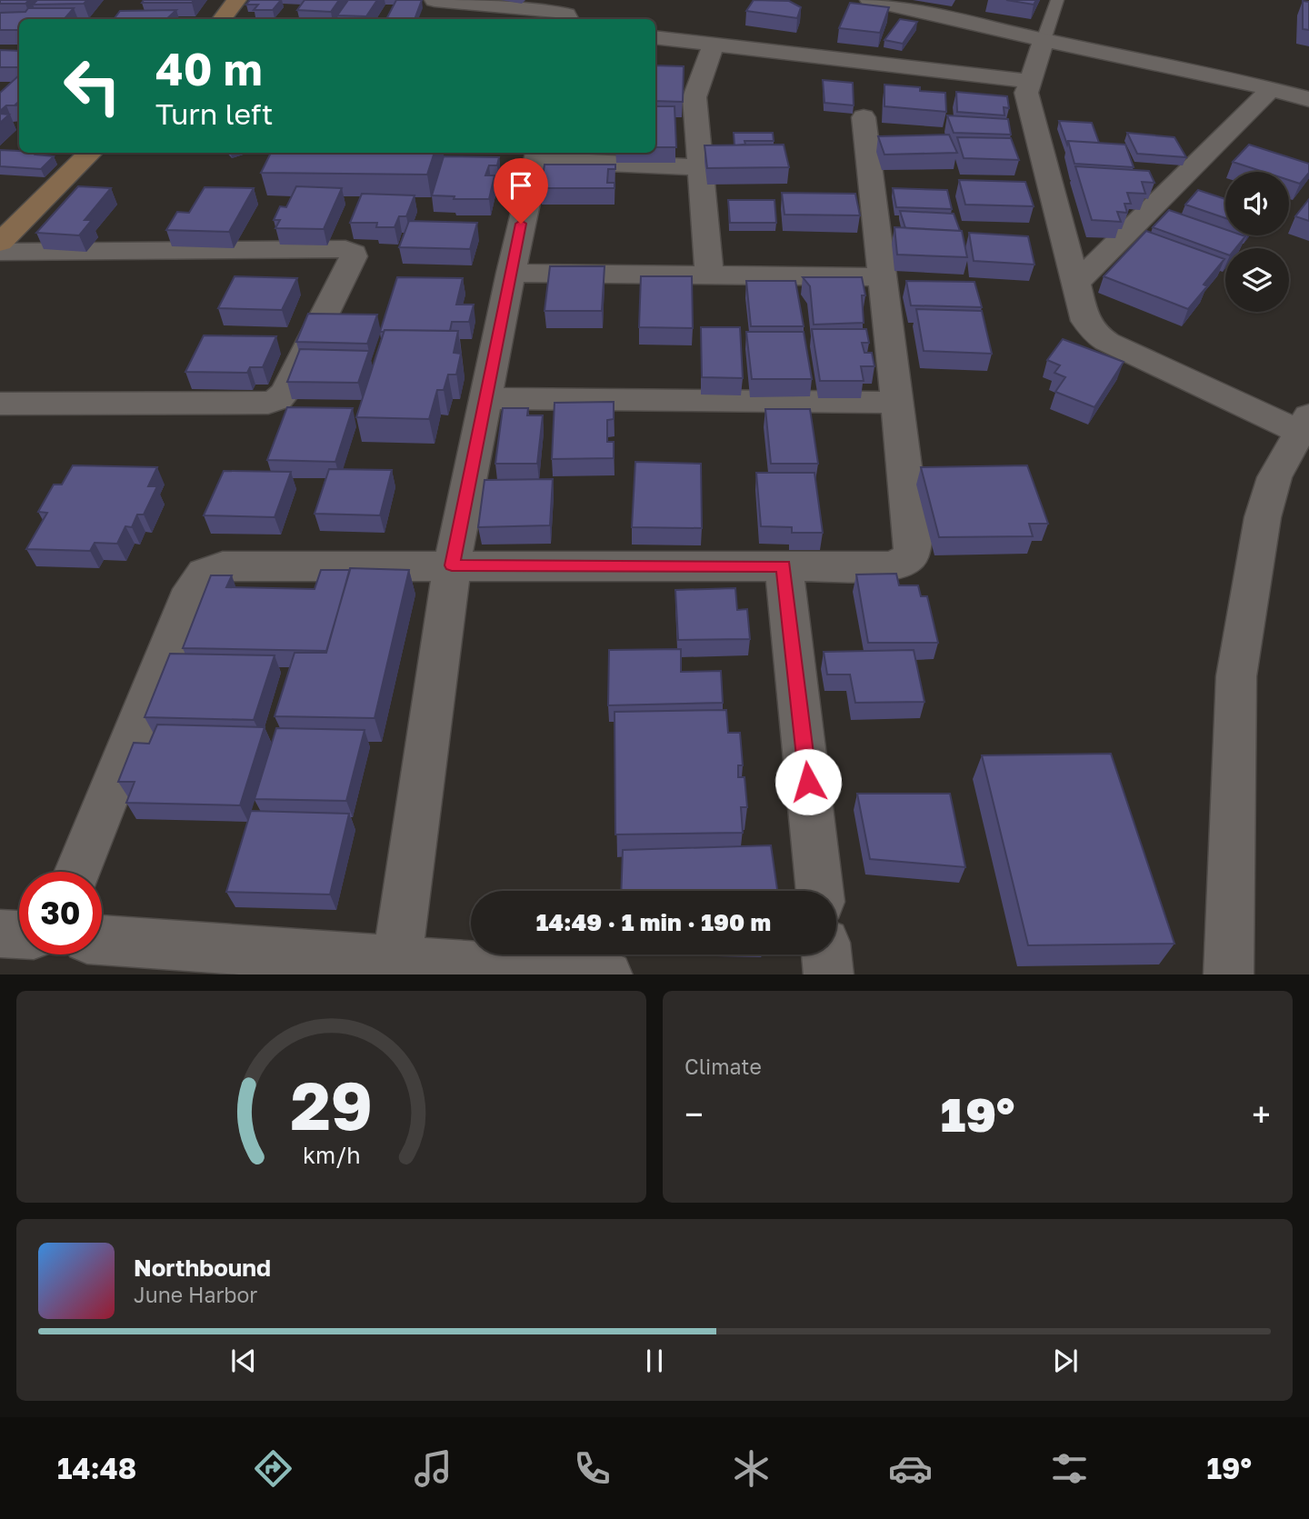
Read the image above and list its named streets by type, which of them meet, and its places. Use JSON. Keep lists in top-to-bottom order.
{
  "page": {
    "turn": ["40 m", "Turn left"],
    "limit": "30",
    "trip": "14:49 · 1 min · 190 m",
    "tile": "Climate",
    "heat": ["−", "19°", "+"],
    "song": ["Northbound", "June Harbor"],
    "tabs": ["14:48", "19°"],
    "gauge": ["29", "km/h"]
  }
}
